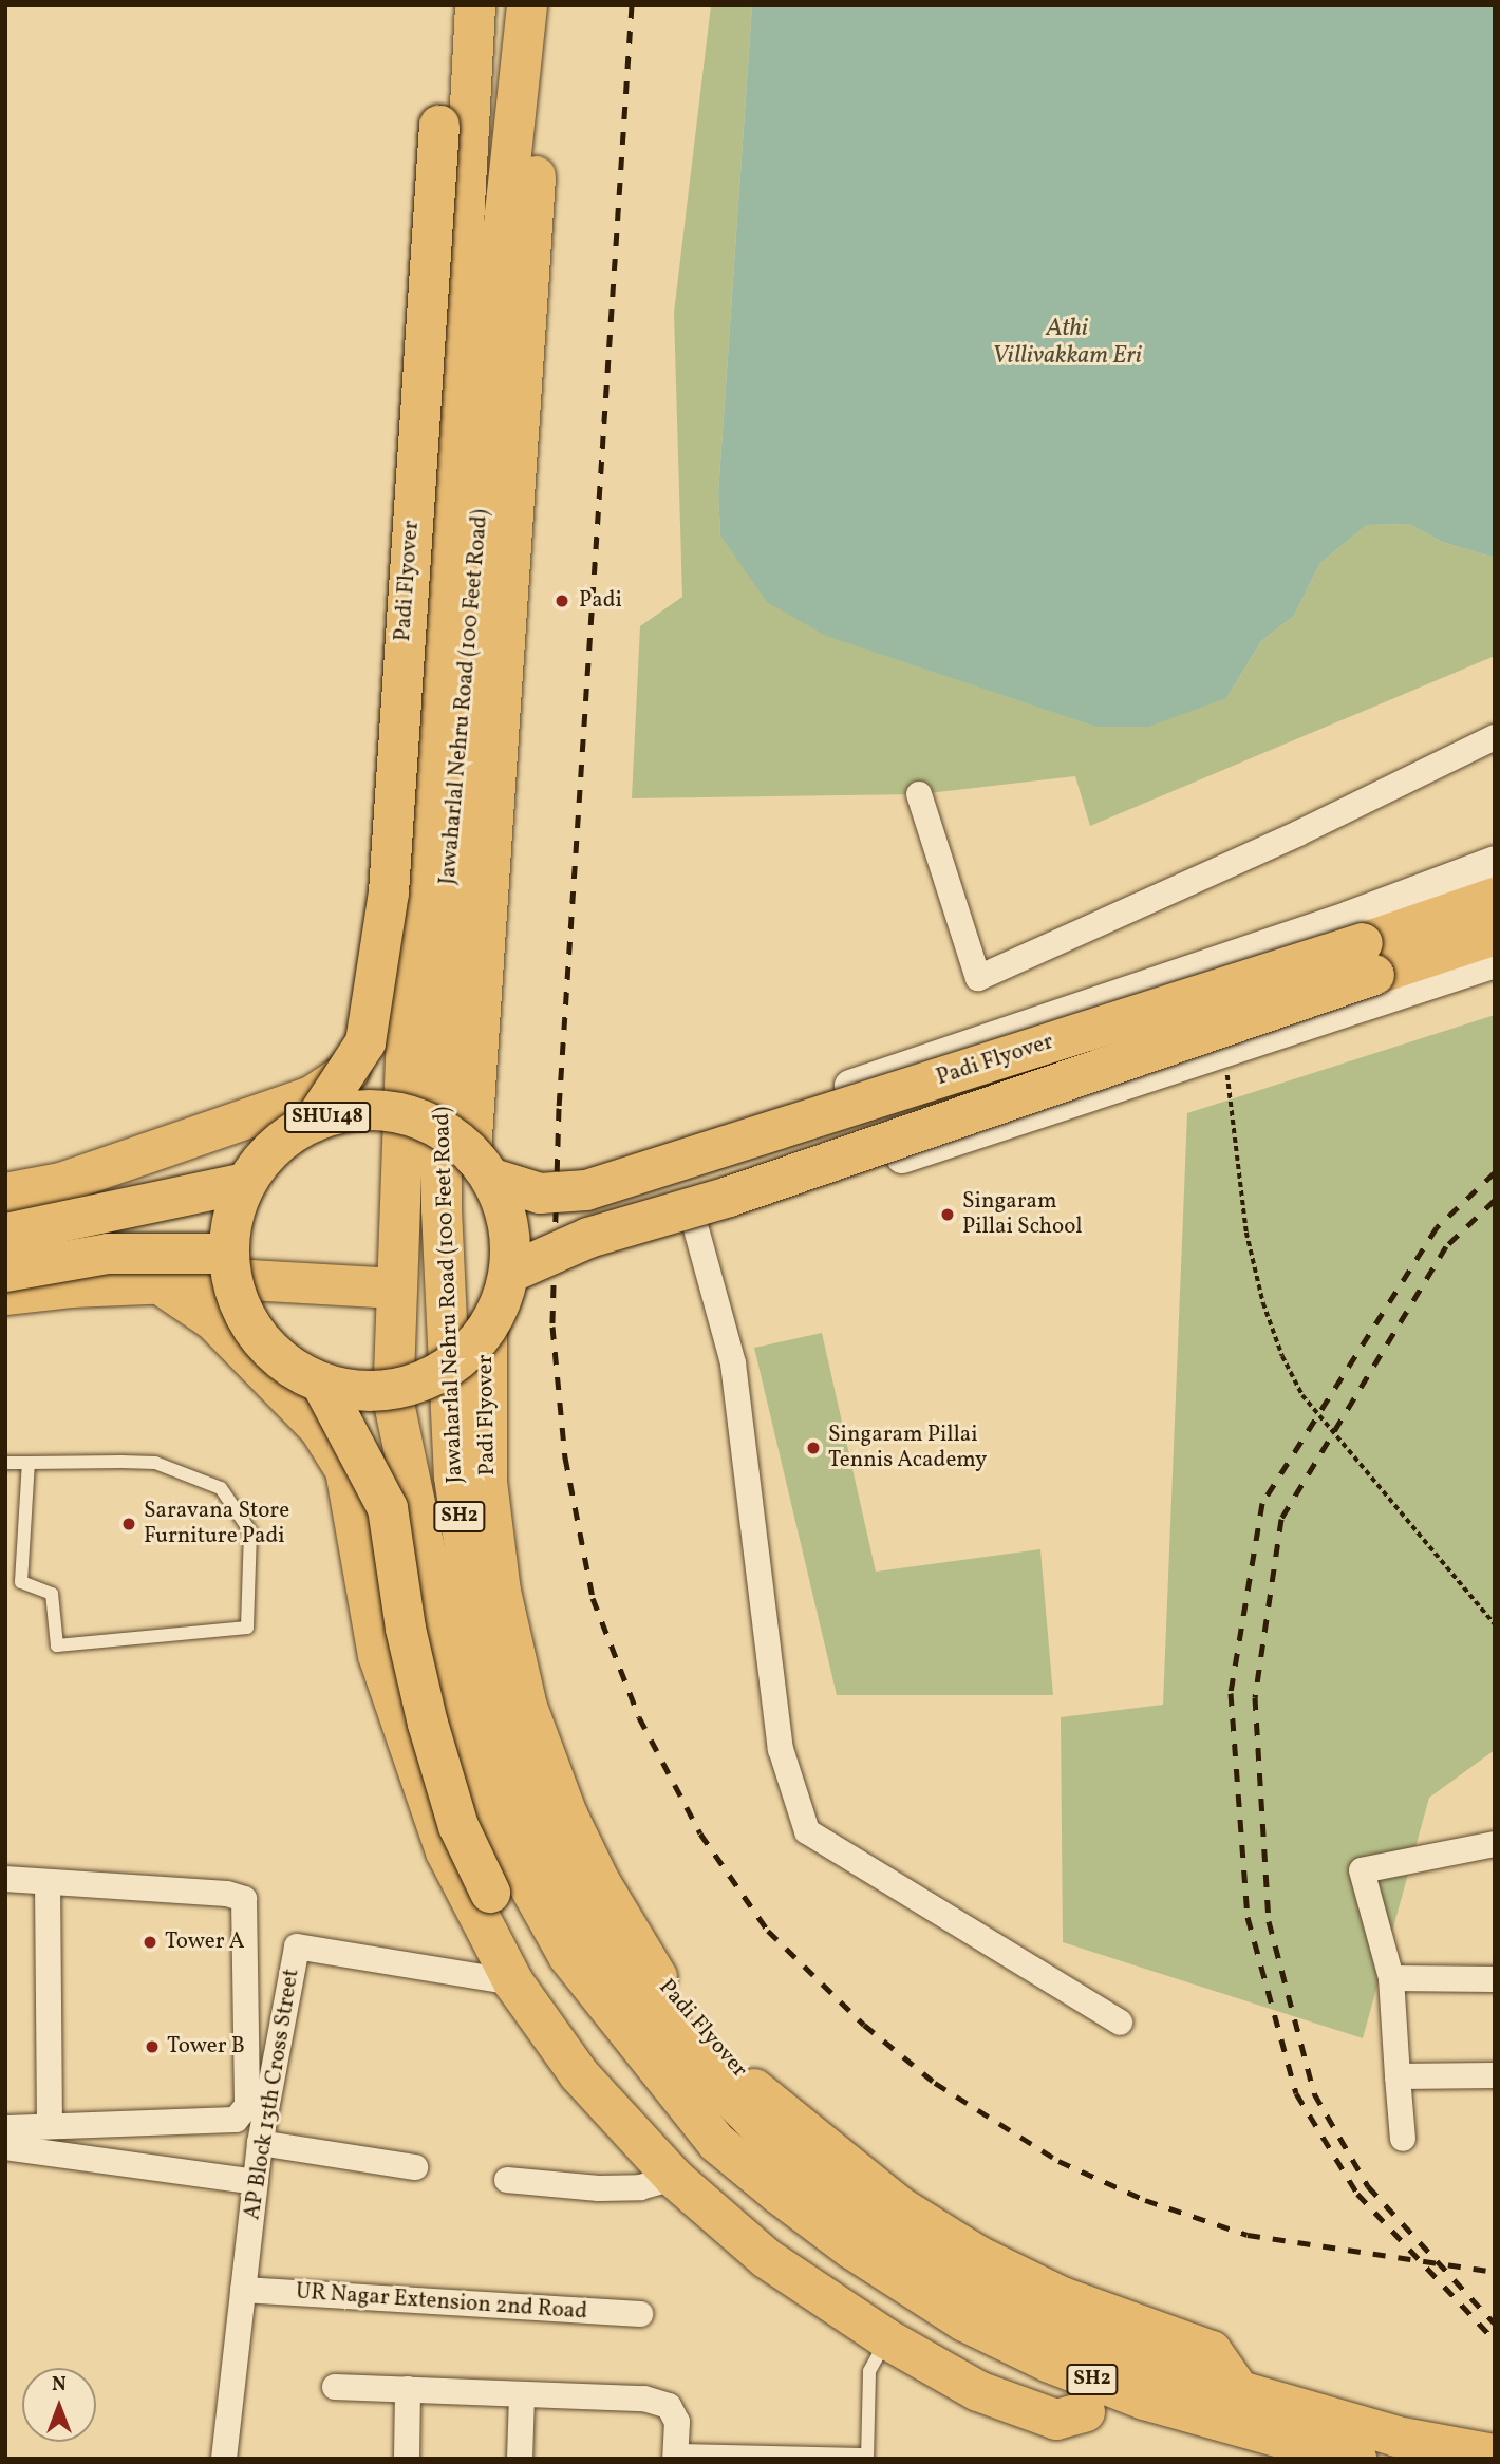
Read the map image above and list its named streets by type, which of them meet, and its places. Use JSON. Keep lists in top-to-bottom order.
{
  "streets": {
    "main road": [
      "Padi Flyover",
      "Jawaharlal Nehru Road (100 Feet Road)",
      "SHU148",
      "SH2"
    ],
    "street": ["AP Block 13th Cross Street", "UR Nagar Extension 2nd Road"]
  },
  "crossings": [
    ["Padi Flyover", "Jawaharlal Nehru Road (100 Feet Road)"],
    ["AP Block 13th Cross Street", "UR Nagar Extension 2nd Road"]
  ],
  "water": ["Athi Villivakkam Eri"],
  "places": [
    "Padi",
    "Singaram Pillai School",
    "Singaram Pillai Tennis Academy",
    "Saravana Store Furniture Padi",
    "Tower A",
    "Tower B"
  ],
  "north": "top"
}
